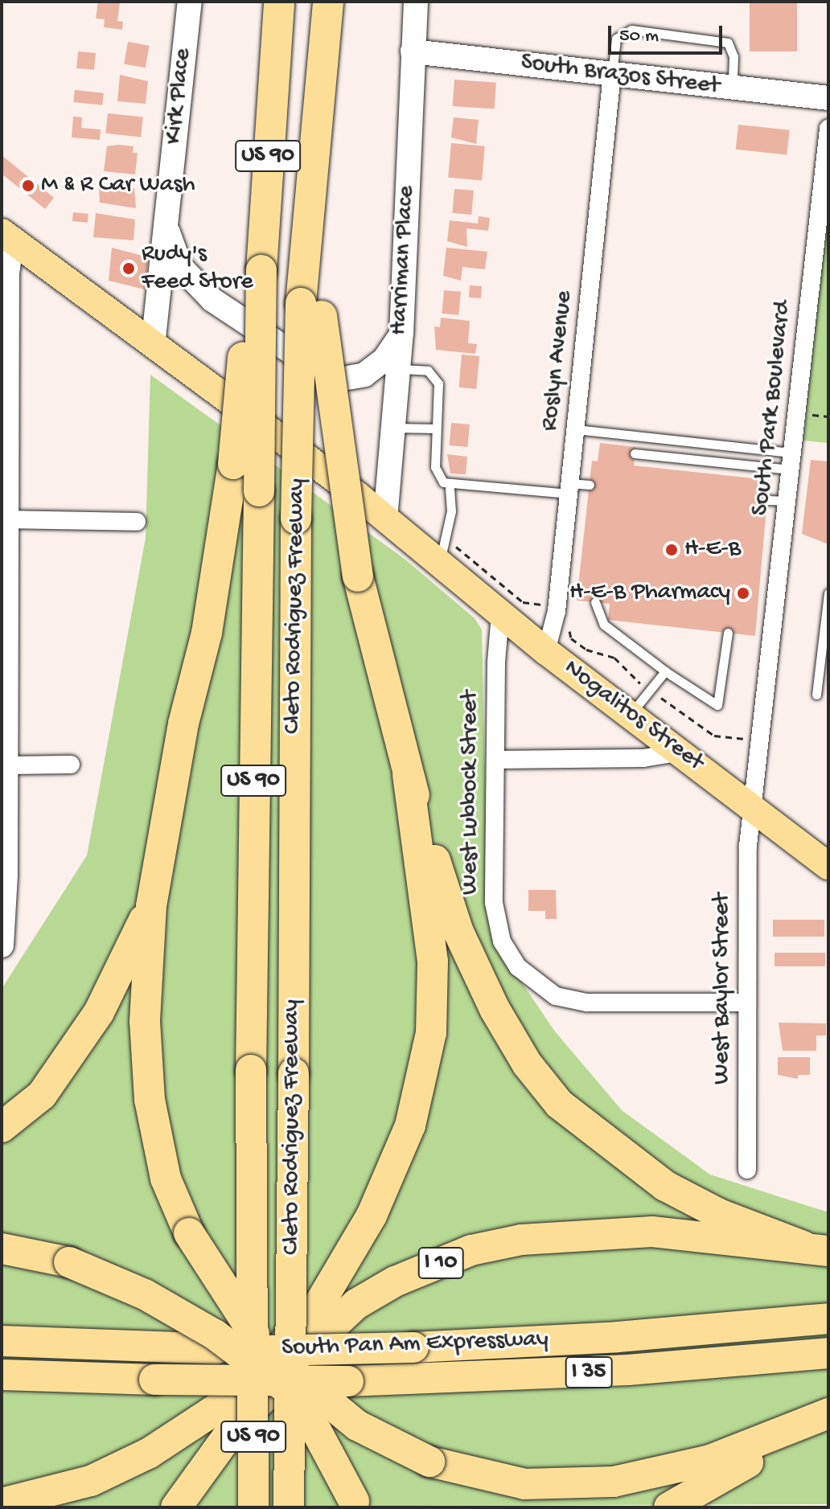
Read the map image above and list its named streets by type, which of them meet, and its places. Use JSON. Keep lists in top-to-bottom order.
{
  "streets": {
    "highway": [
      "US 90",
      "Cleto Rodriguez Freeway",
      "I 10",
      "South Pan Am Expressway",
      "I 35"
    ],
    "main road": [
      "South Brazos Street",
      "Kirk Place",
      "Harriman Place",
      "Nogalitos Street"
    ],
    "street": [
      "Roslyn Avenue",
      "South Park Boulevard",
      "West Lubbock Street",
      "West Baylor Street"
    ]
  },
  "crossings": [
    ["South Brazos Street", "Harriman Place"],
    ["South Brazos Street", "Roslyn Avenue"],
    ["Kirk Place", "Nogalitos Street"],
    ["US 90", "Cleto Rodriguez Freeway"],
    ["Harriman Place", "Nogalitos Street"],
    ["Roslyn Avenue", "Nogalitos Street"],
    ["South Park Boulevard", "Nogalitos Street"],
    ["South Park Boulevard", "West Baylor Street"],
    ["Nogalitos Street", "West Lubbock Street"],
    ["Nogalitos Street", "West Baylor Street"],
    ["West Lubbock Street", "West Baylor Street"]
  ],
  "places": [
    "M & R Car Wash",
    "Rudy's Feed Store",
    "H-E-B",
    "H-E-B Pharmacy"
  ],
  "scale_bar": "50 m"
}
